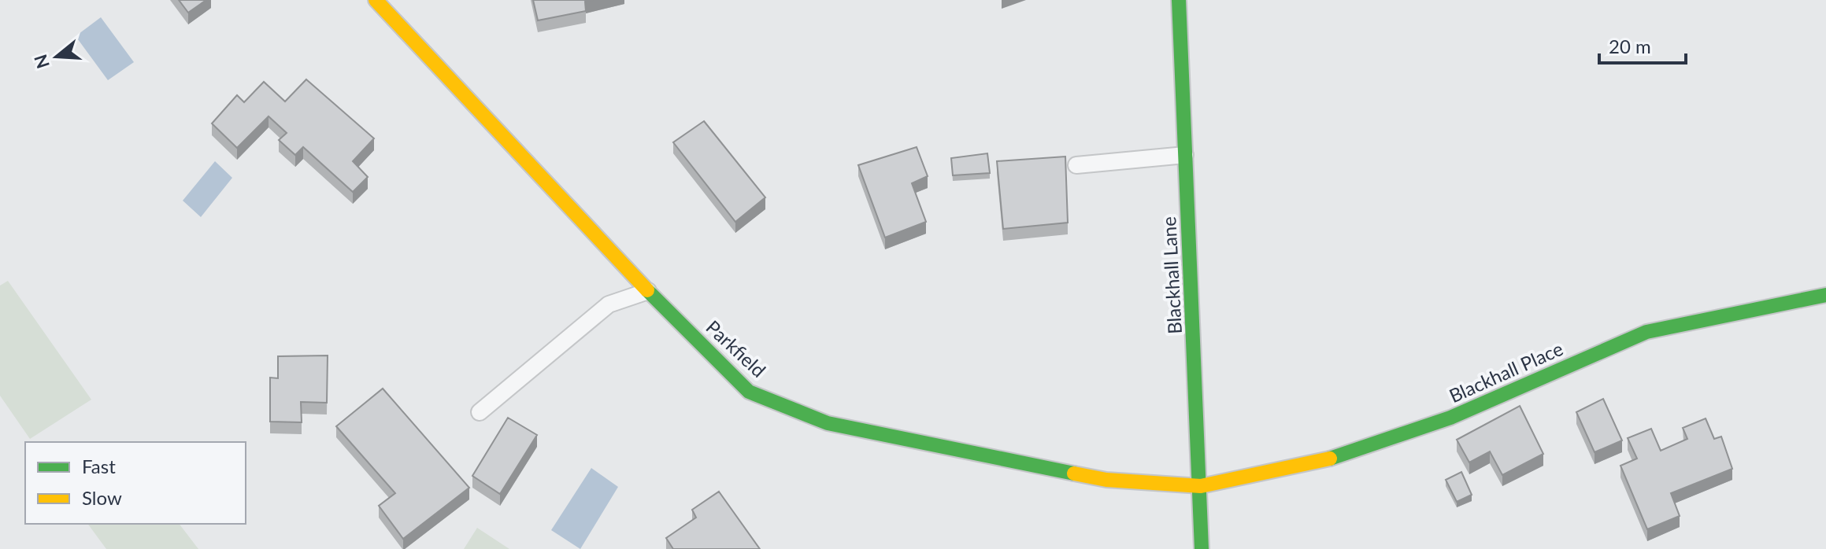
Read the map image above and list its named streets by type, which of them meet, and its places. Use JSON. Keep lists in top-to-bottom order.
{
  "streets": {
    "street": ["Blackhall Lane", "Parkfield", "Blackhall Place"]
  },
  "crossings": [
    ["Blackhall Lane", "Parkfield"],
    ["Blackhall Lane", "Blackhall Place"],
    ["Parkfield", "Blackhall Place"]
  ],
  "legend": ["Fast", "Slow"],
  "scale_bar": "20 m",
  "north": "left"
}
